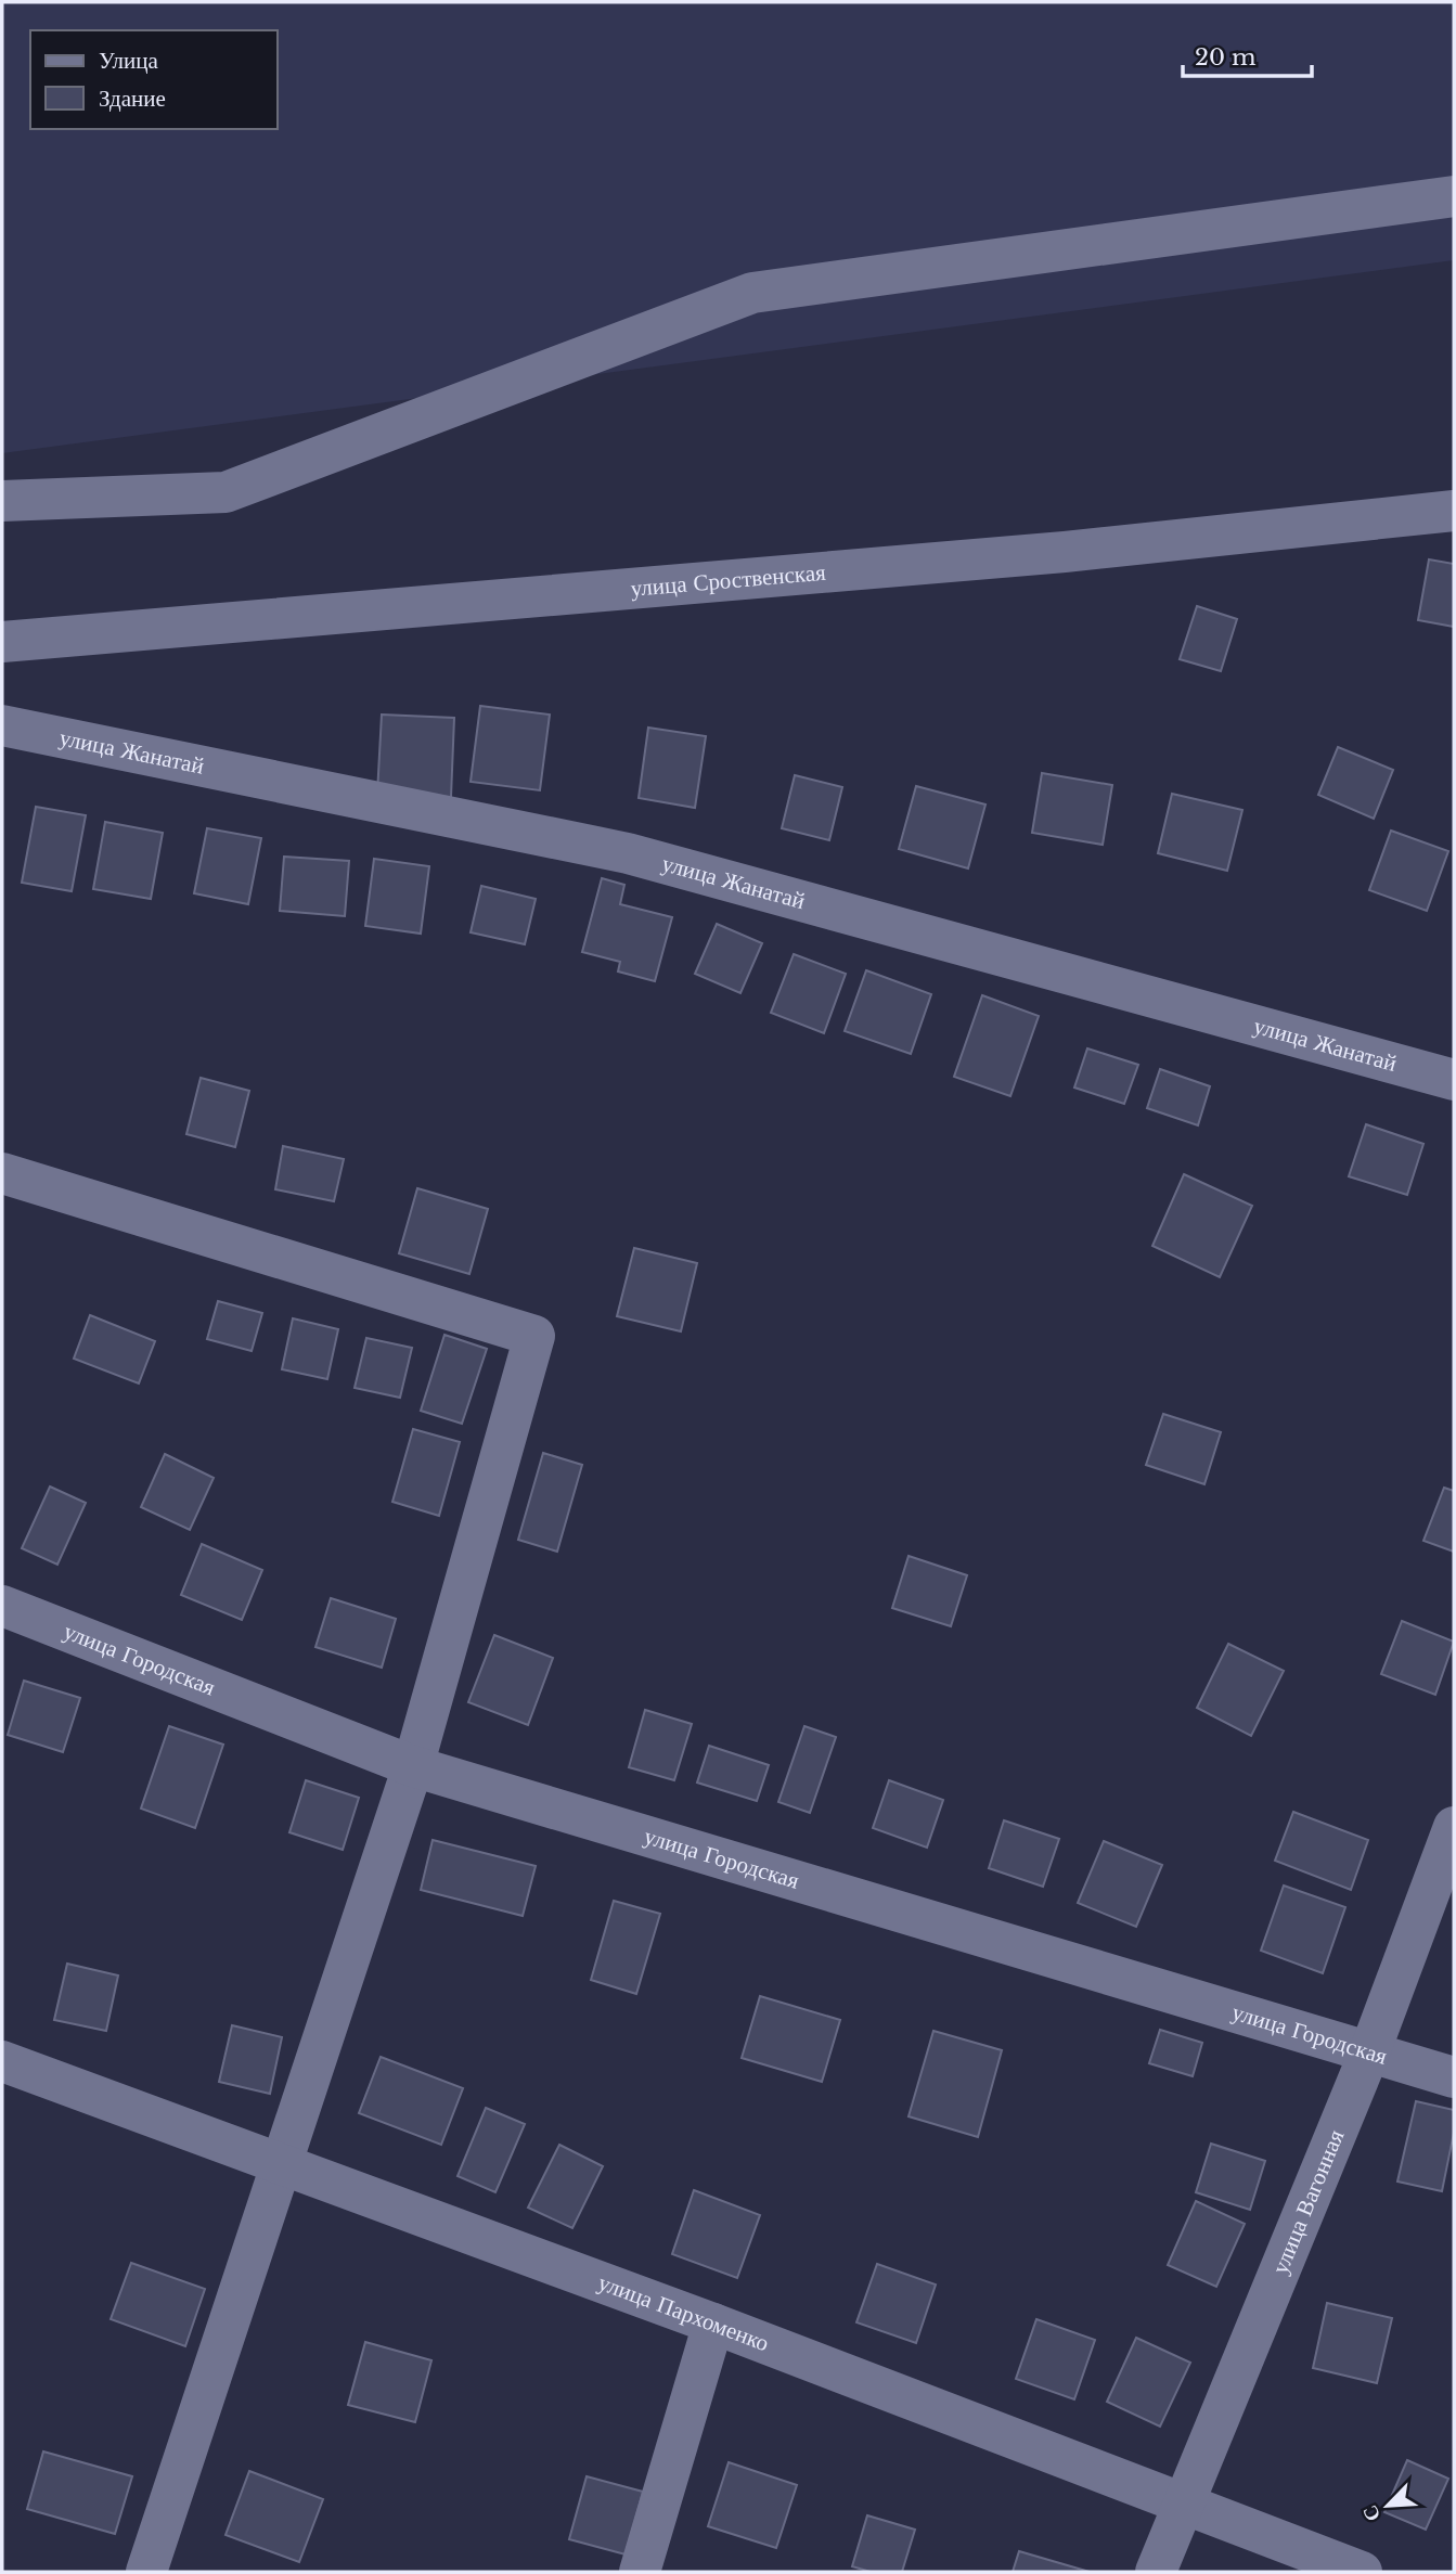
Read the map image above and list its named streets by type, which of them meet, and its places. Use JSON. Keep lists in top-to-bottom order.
{
  "streets": {
    "street": [
      "улица Сроственская",
      "улица Жанатай",
      "улица Городская",
      "улица Вагонная",
      "улица Пархоменко"
    ]
  },
  "crossings": [
    ["улица Городская", "улица Вагонная"],
    ["улица Вагонная", "улица Пархоменко"]
  ],
  "legend": ["Улица", "Здание"],
  "scale_bar": "20 m",
  "north": "bottom left"
}
